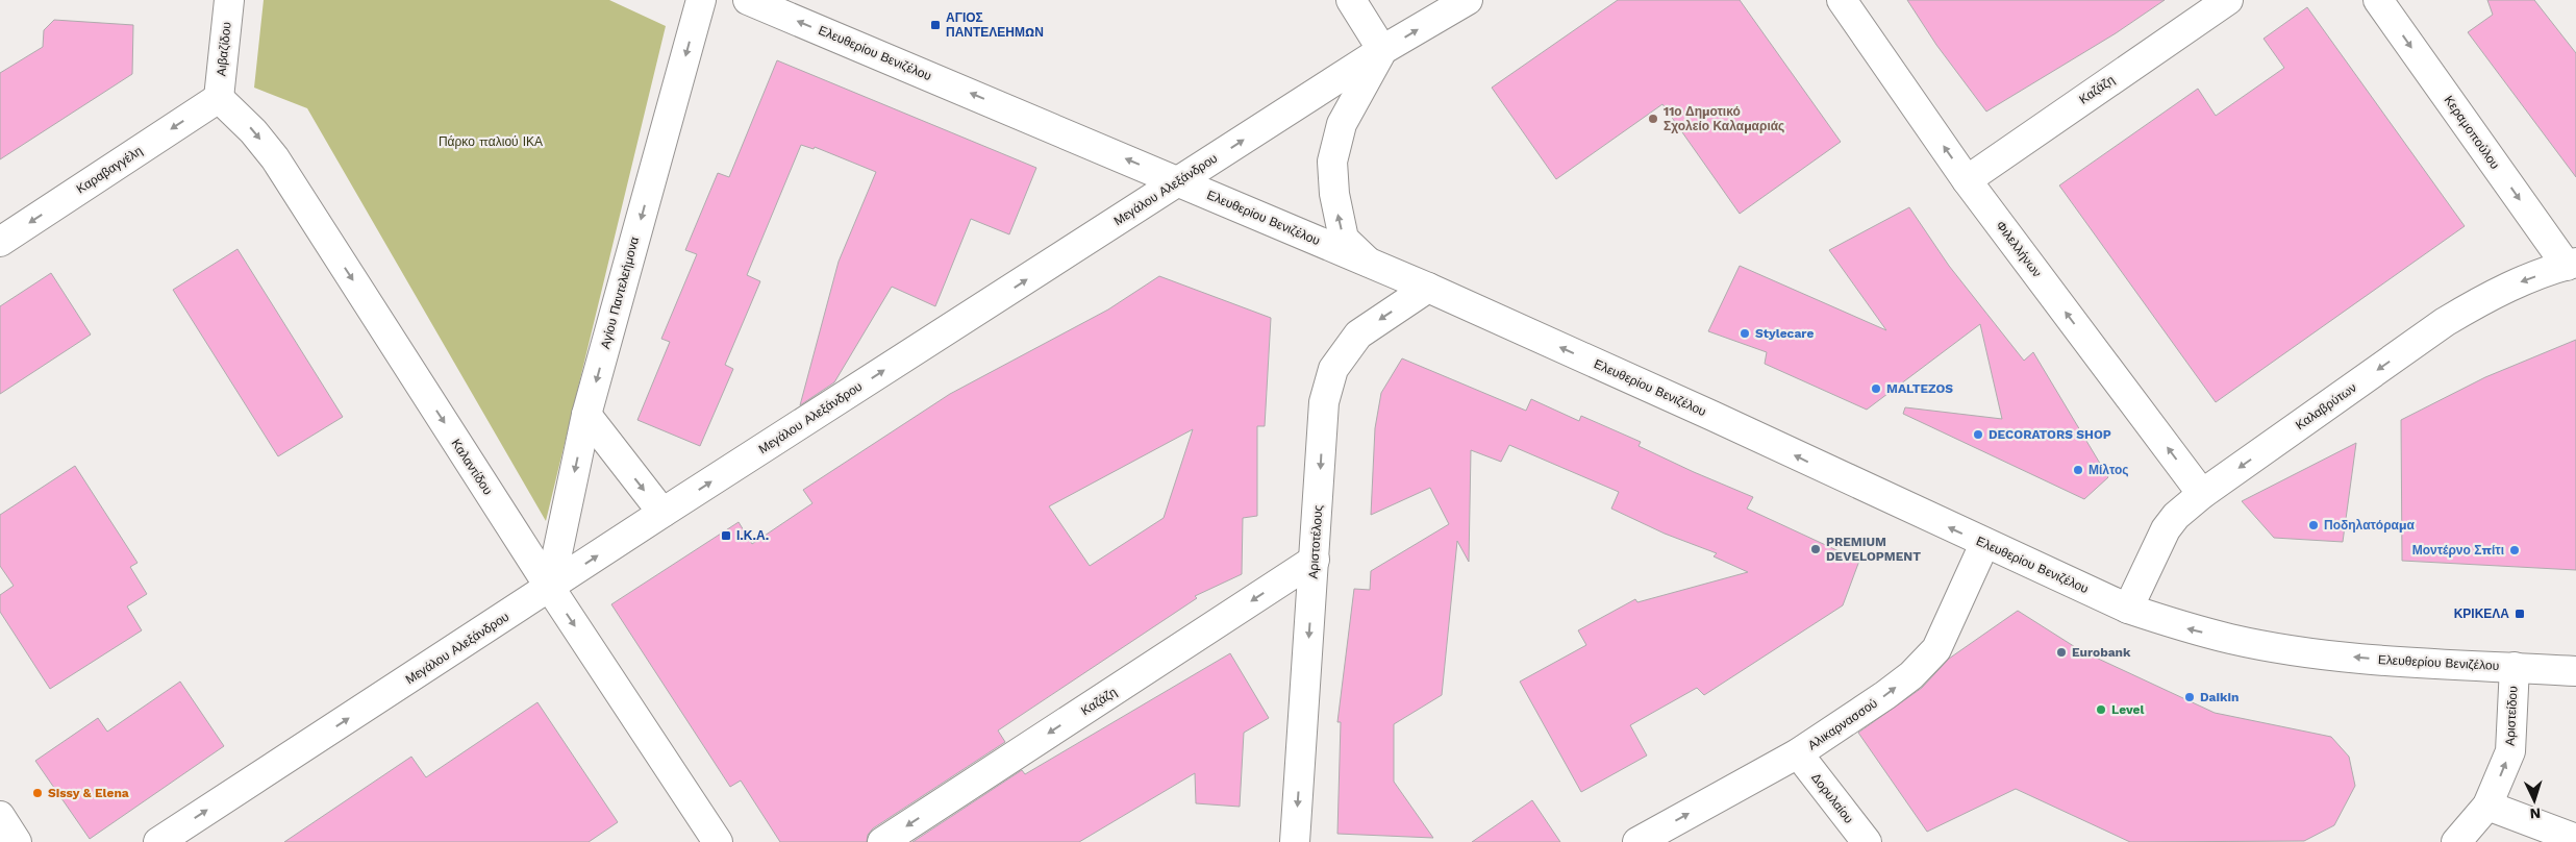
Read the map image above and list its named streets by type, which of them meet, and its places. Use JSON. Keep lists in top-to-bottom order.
{
  "streets": {
    "street": [
      "Αιβαζίδου",
      "Ελευθερίου Βενιζέλου",
      "Καζάζη",
      "Κεραμοπούλου",
      "Καραβαγγέλη",
      "Μεγάλου Αλεξάνδρου",
      "Φιλελλήνων",
      "Αγίου Παντελεήμονα",
      "Καλαβρύτων",
      "Καλαντίδου",
      "Αριστοτέλους",
      "Αριστείδου",
      "Αλικαρνασσού",
      "Δορυλαίου"
    ]
  },
  "crossings": [
    ["Αιβαζίδου", "Καραβαγγέλη"],
    ["Αιβαζίδου", "Καλαντίδου"],
    ["Ελευθερίου Βενιζέλου", "Μεγάλου Αλεξάνδρου"],
    ["Ελευθερίου Βενιζέλου", "Καλαβρύτων"],
    ["Ελευθερίου Βενιζέλου", "Αριστοτέλους"],
    ["Ελευθερίου Βενιζέλου", "Αριστείδου"],
    ["Ελευθερίου Βενιζέλου", "Αλικαρνασσού"],
    ["Καζάζη", "Φιλελλήνων"],
    ["Καζάζη", "Αριστοτέλους"],
    ["Κεραμοπούλου", "Καλαβρύτων"],
    ["Καραβαγγέλη", "Καλαντίδου"],
    ["Μεγάλου Αλεξάνδρου", "Αγίου Παντελεήμονα"],
    ["Μεγάλου Αλεξάνδρου", "Καλαντίδου"],
    ["Φιλελλήνων", "Καλαβρύτων"],
    ["Αγίου Παντελεήμονα", "Καλαντίδου"],
    ["Αλικαρνασσού", "Δορυλαίου"]
  ],
  "one_way": [
    "Ελευθερίου Βενιζέλου",
    "Καζάζη",
    "Κεραμοπούλου",
    "Καραβαγγέλη",
    "Μεγάλου Αλεξάνδρου",
    "Φιλελλήνων",
    "Αγίου Παντελεήμονα",
    "Καλαβρύτων",
    "Καλαντίδου",
    "Αριστοτέλους",
    "Αριστείδου",
    "Αλικαρνασσού"
  ],
  "parks": ["Πάρκο παλιού ΙΚΑ"],
  "places": {
    "transit": ["ΑΓΙΟΣ ΠΑΝΤΕΛΕΗΜΩΝ", "Ι.Κ.Α.", "ΚΡΙΚΕΛΑ"],
    "other": [
      "11ο Δημοτικό Σχολείο Καλαμαριάς",
      "Stylecare",
      "MALTEZOS",
      "DECORATORS SHOP",
      "Μίλτος",
      "Ποδηλατόραμα",
      "PREMIUM DEVELOPMENT",
      "Μοντέρνο Σπίτι",
      "Eurobank",
      "Daikin",
      "Level",
      "Sissy & Elena"
    ]
  },
  "north": "bottom"
}
